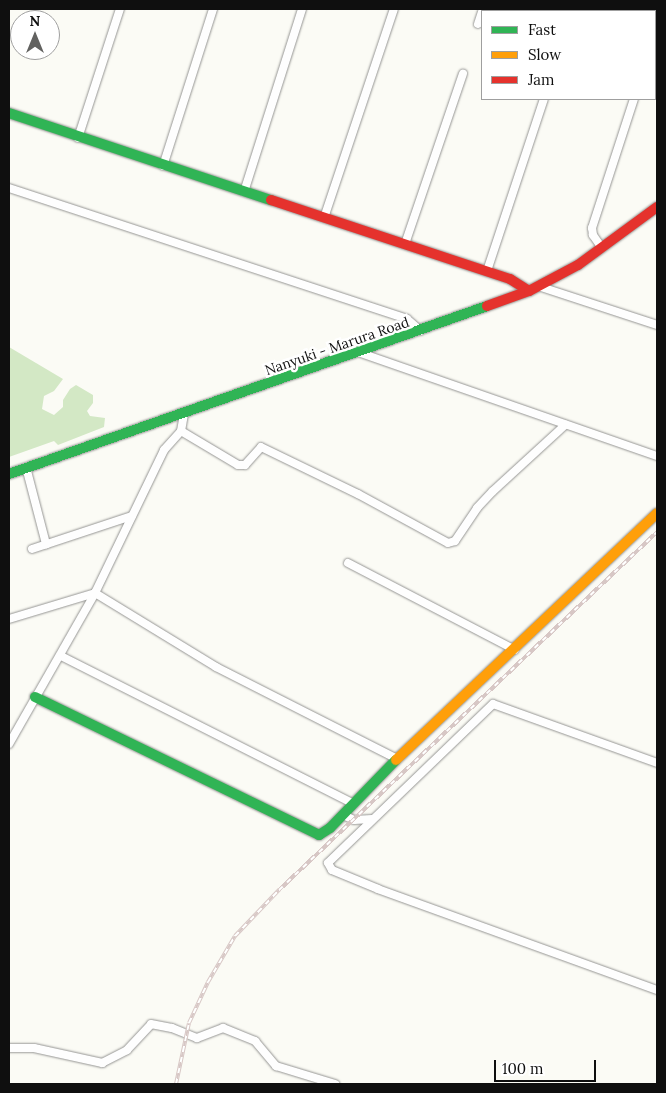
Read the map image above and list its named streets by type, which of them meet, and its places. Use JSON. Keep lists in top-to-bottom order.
{
  "streets": {
    "street": ["Nanyuki - Marura Road"]
  },
  "legend": ["Fast", "Slow", "Jam"],
  "scale_bar": "100 m",
  "north": "top"
}
